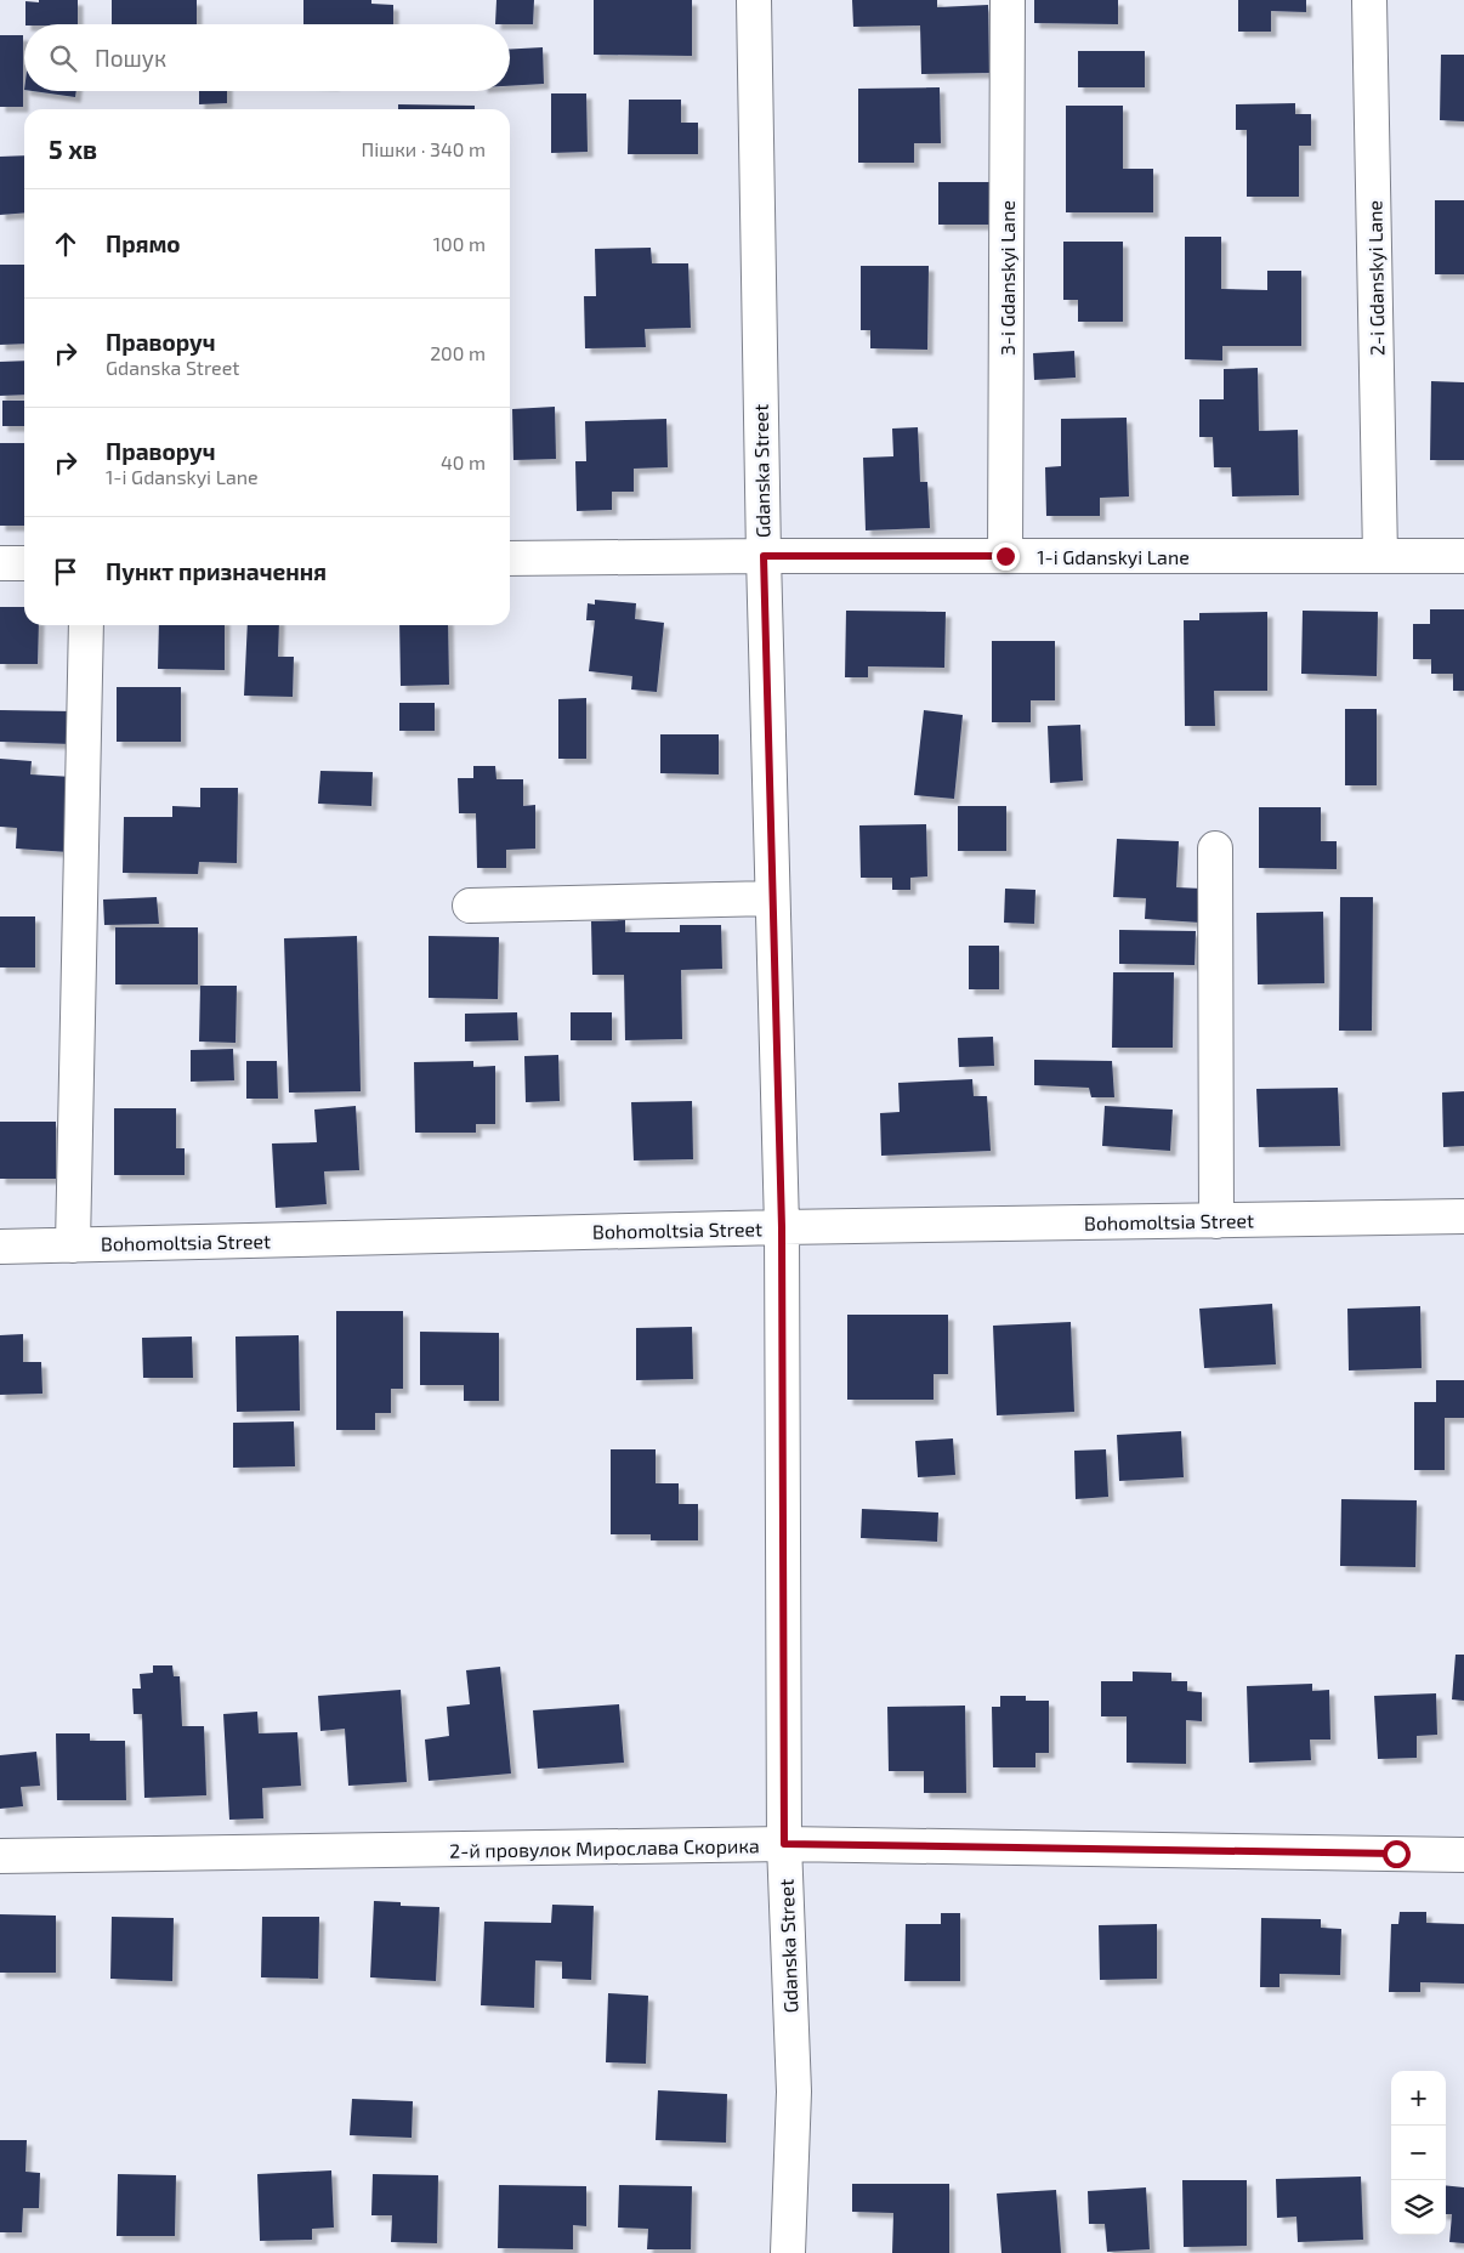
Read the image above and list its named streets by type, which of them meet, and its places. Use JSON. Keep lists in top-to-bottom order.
{
  "streets": {
    "street": [
      "3-i Gdanskyi Lane",
      "2-i Gdanskyi Lane",
      "Gdanska Street",
      "1-i Gdanskyi Lane",
      "Bohomoltsia Street",
      "2-й провулок Мирослава Скорика"
    ]
  },
  "crossings": [
    ["3-i Gdanskyi Lane", "1-i Gdanskyi Lane"],
    ["2-i Gdanskyi Lane", "1-i Gdanskyi Lane"],
    ["Gdanska Street", "1-i Gdanskyi Lane"],
    ["Gdanska Street", "Bohomoltsia Street"],
    ["Gdanska Street", "2-й провулок Мирослава Скорика"]
  ],
  "page": {
    "search": "Пошук",
    "heading": ["5 хв", "Пішки · 340 m"],
    "list": [
      ["Прямо", "100 m"],
      ["Праворуч", "Gdanska Street", "200 m"],
      ["Праворуч", "1-i Gdanskyi Lane", "40 m"],
      "Пункт призначення"
    ],
    "map_buttons": ["+", "−"]
  }
}
